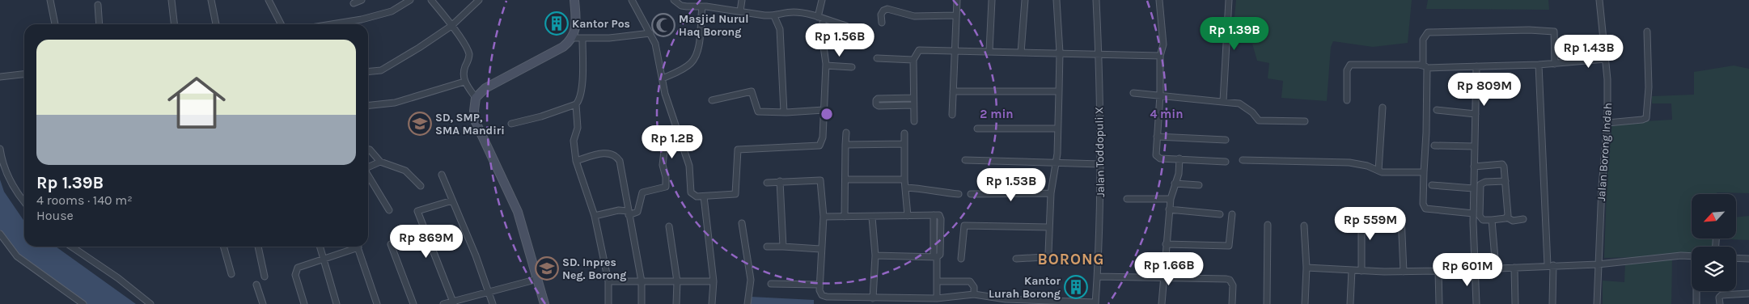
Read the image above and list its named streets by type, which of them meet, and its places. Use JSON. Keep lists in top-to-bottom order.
{
  "streets": {
    "street": ["Jalan Toddopuli X", "Jalan Borong Indah"]
  },
  "districts": ["BORONG"],
  "places": {
    "building": ["Kantor Pos", "Kantor Lurah Borong"],
    "mosque": ["Masjid Nurul Haq Borong"],
    "school or university": ["SD, SMP, SMA Mandiri", "SD. Inpres Neg. Borong"]
  },
  "north": "bottom left",
  "page": {
    "price": [
      "Rp 1.39B",
      "Rp 1.56B",
      "Rp 1.43B",
      "Rp 809M",
      "Rp 1.2B",
      "Rp 1.53B",
      "Rp 559M",
      "Rp 869M",
      "Rp 1.66B",
      "Rp 601M"
    ],
    "list": [
      {
        "name": "Rp 1.39B",
        "note": "4 rooms · 140 m² · House"
      }
    ]
  },
  "rings": ["2 min", "4 min"]
}
